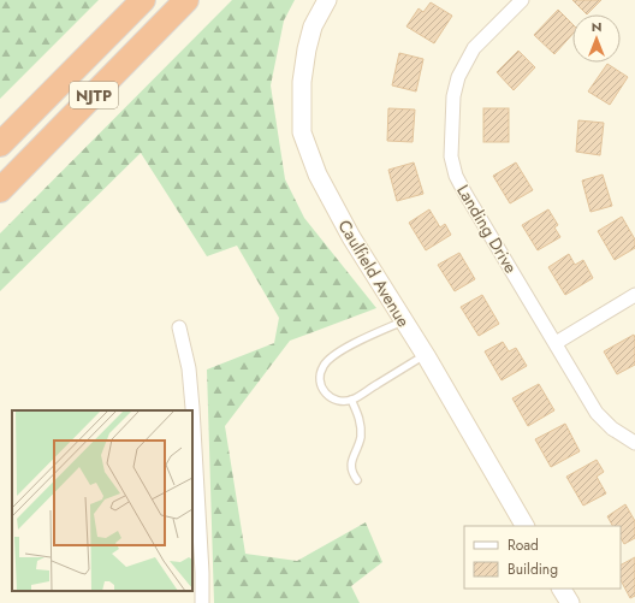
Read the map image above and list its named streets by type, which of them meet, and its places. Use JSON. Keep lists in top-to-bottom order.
{
  "streets": {
    "highway": ["NJTP"],
    "street": ["Landing Drive", "Caulfield Avenue"]
  },
  "legend": ["Road", "Building"],
  "north": "top"
}
